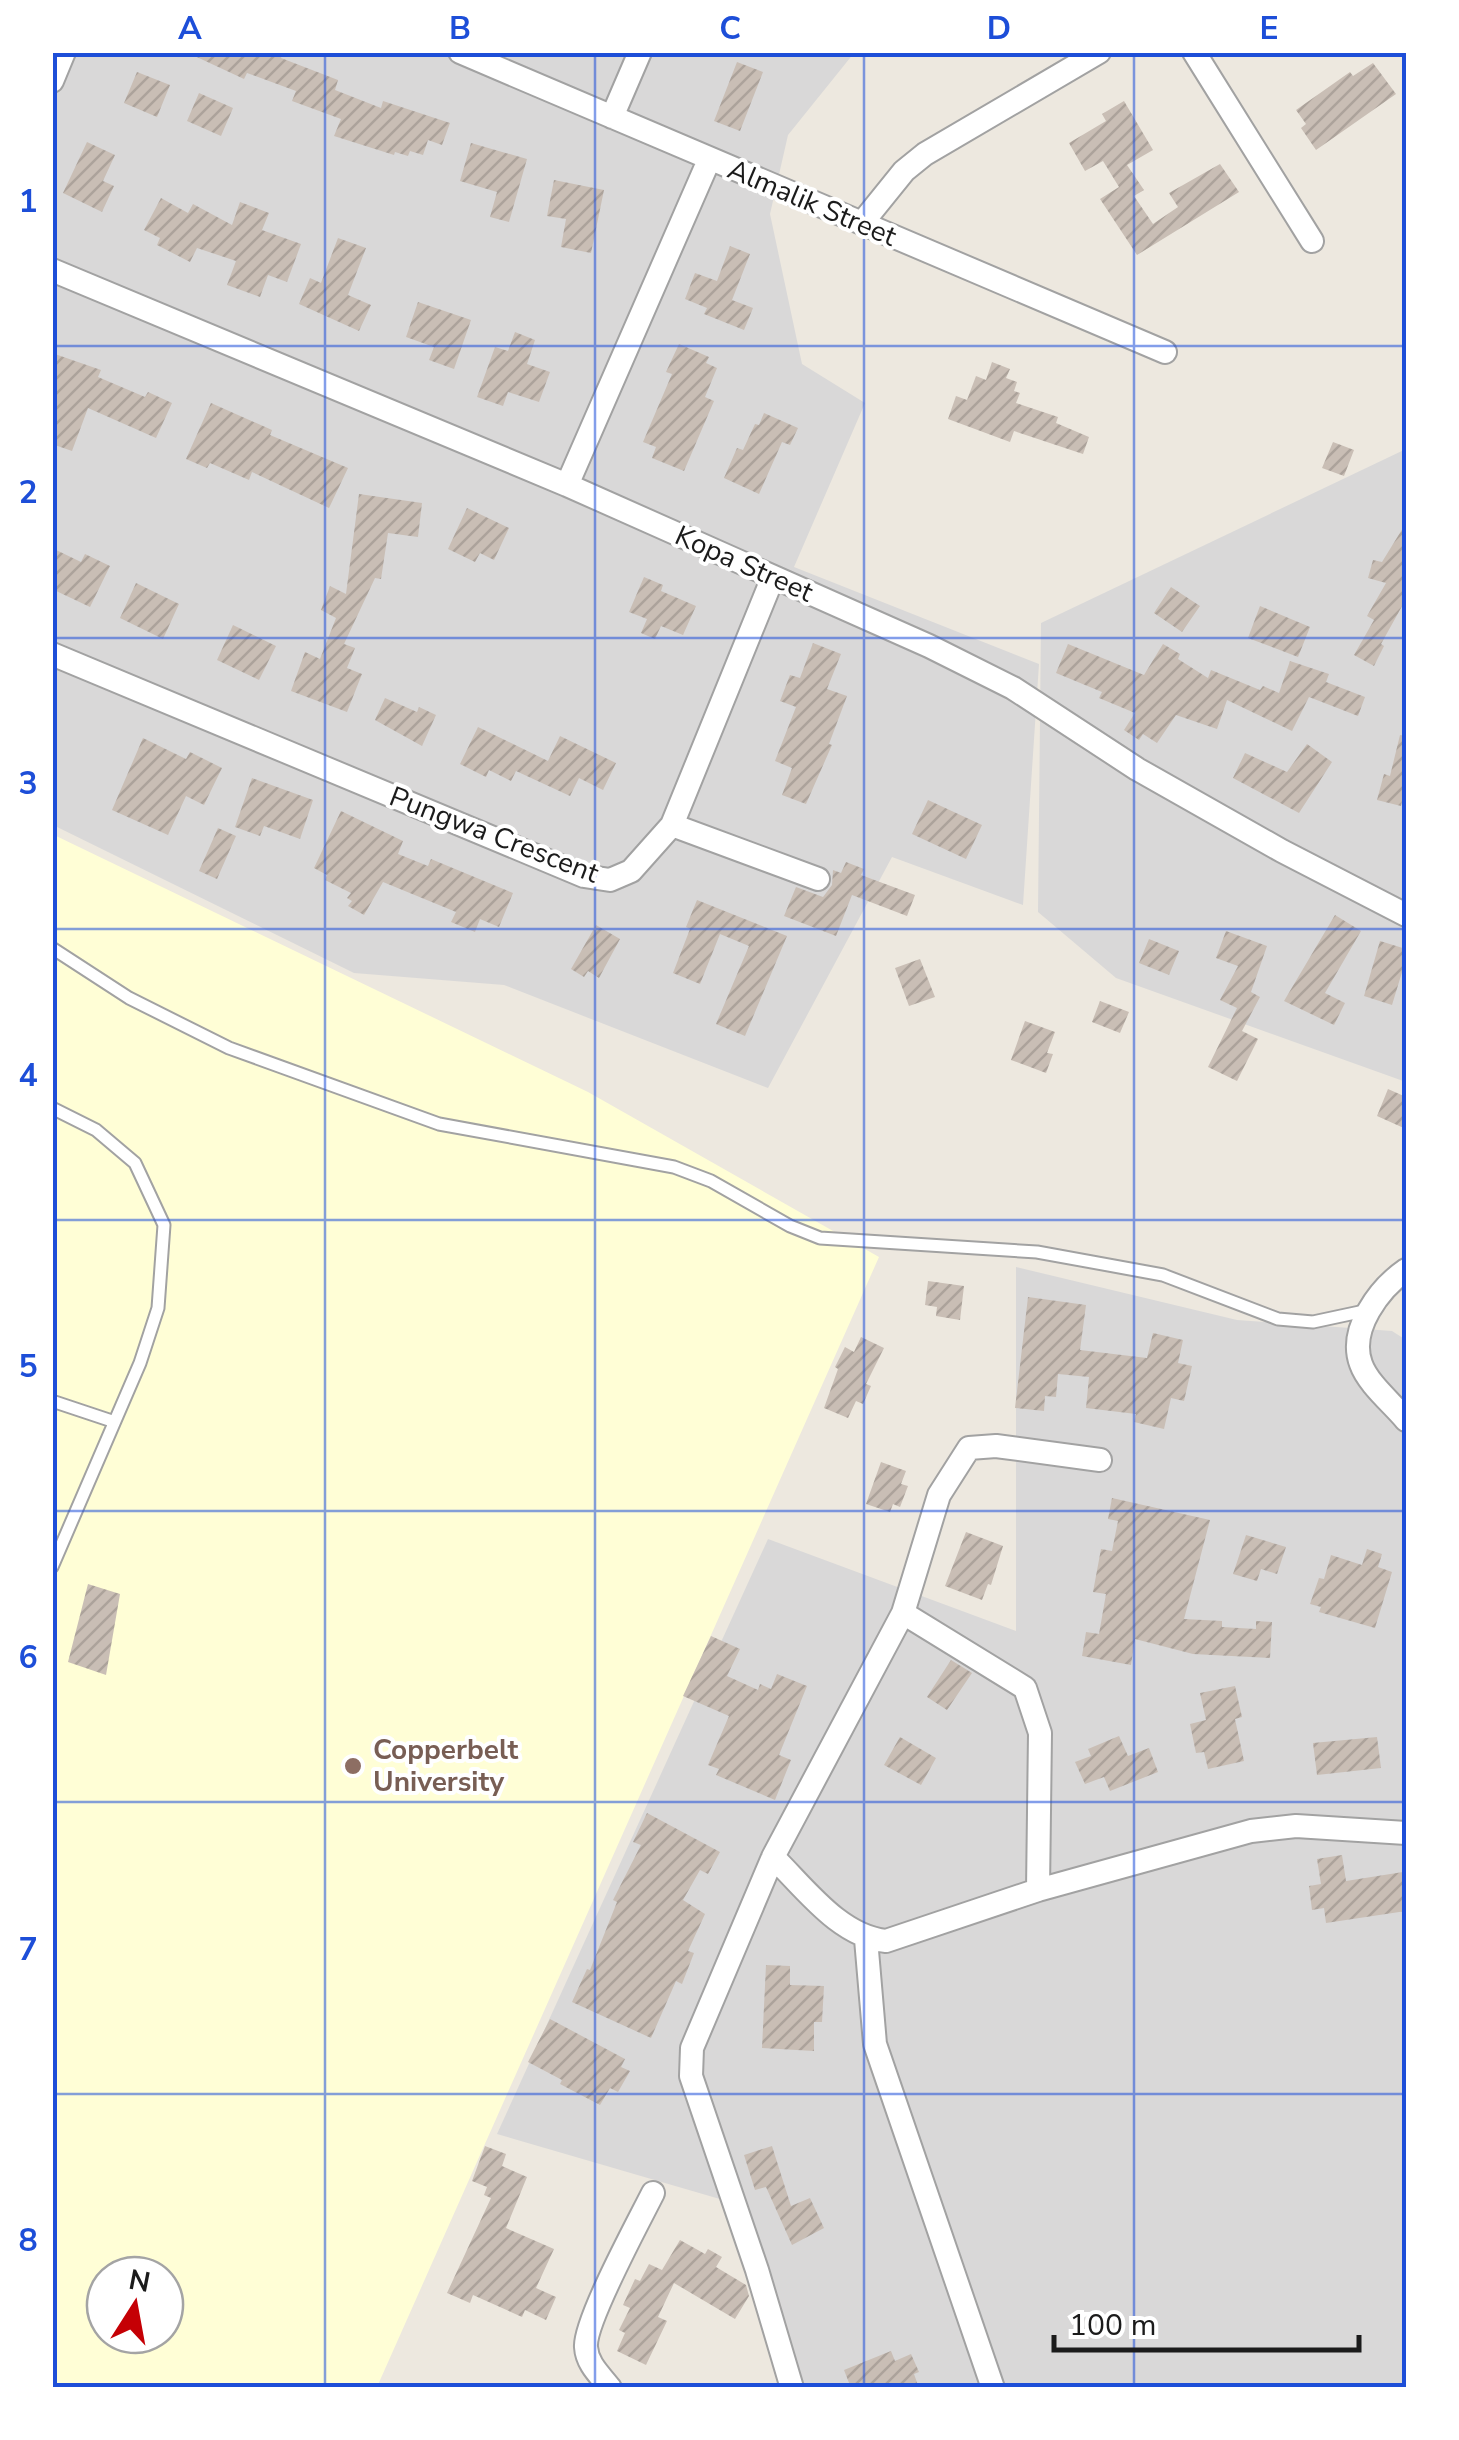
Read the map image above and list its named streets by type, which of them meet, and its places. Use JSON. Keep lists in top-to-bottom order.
{
  "streets": {
    "street": ["Almalik Street", "Kopa Street", "Pungwa Crescent"]
  },
  "crossings": [
    ["Kopa Street", "Pungwa Crescent"]
  ],
  "places": ["Copperbelt University"],
  "scale_bar": "100 m",
  "north": "top",
  "grid": {
    "columns": [
      "A",
      "B",
      "C",
      "D",
      "E"
    ],
    "rows": [
      "1",
      "2",
      "3",
      "4",
      "5",
      "6",
      "7",
      "8"
    ]
  }
}
